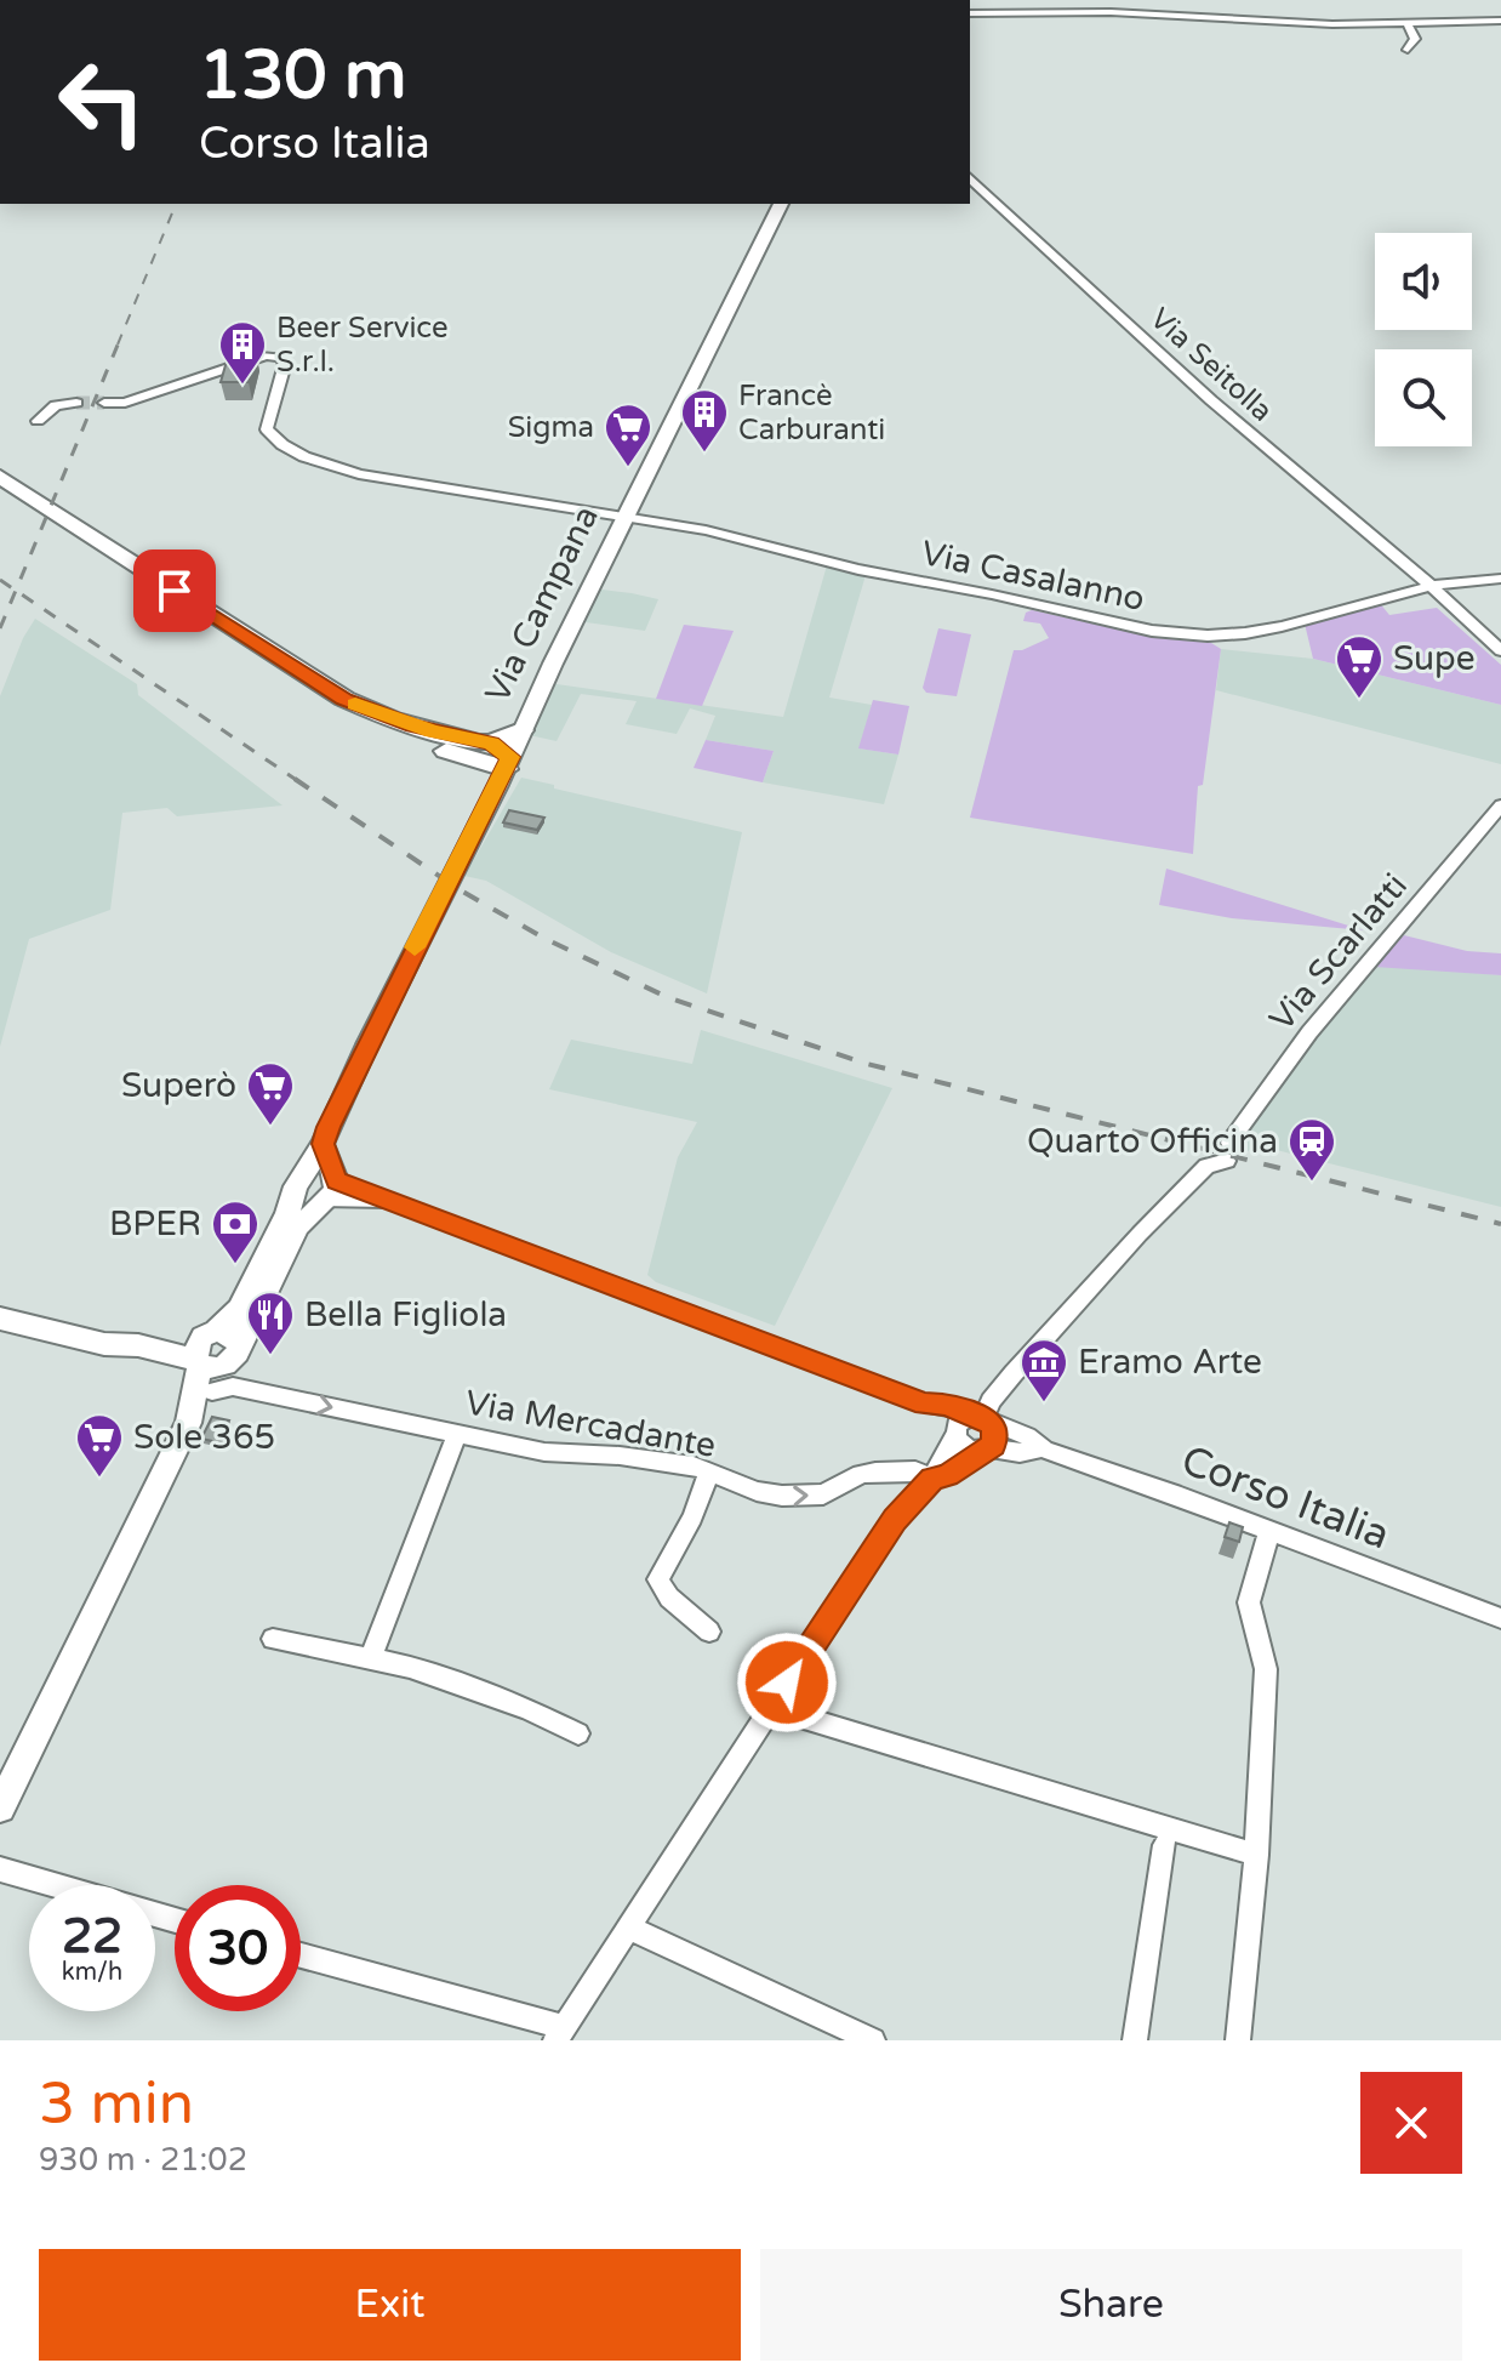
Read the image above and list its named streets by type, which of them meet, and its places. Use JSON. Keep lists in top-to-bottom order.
{
  "streets": {
    "main road": ["Via Campana"],
    "street": [
      "Via Seitolla",
      "Via Casalanno",
      "Via Scarlatti",
      "Via Mercadante",
      "Corso Italia"
    ]
  },
  "crossings": [
    ["Via Seitolla", "Via Casalanno"],
    ["Via Casalanno", "Via Campana"],
    ["Via Scarlatti", "Corso Italia"]
  ],
  "one_way": ["Via Mercadante"],
  "places": {
    "building": ["Beer Service S.r.l.", "Francè Carburanti"],
    "supermarket": [
      "Sigma",
      "Supe",
      "Superò",
      "Sole 365"
    ],
    "station": ["Quarto Officina"],
    "bank": ["BPER"],
    "restaurant": ["Bella Figliola"],
    "museum": ["Eramo Arte"]
  },
  "page": {
    "turn": ["130 m", "Corso Italia"],
    "speed": "22 km/h",
    "limit": "30",
    "heading": ["3 min", "930 m · 21:02"],
    "buttons": ["Exit", "Share"]
  }
}
